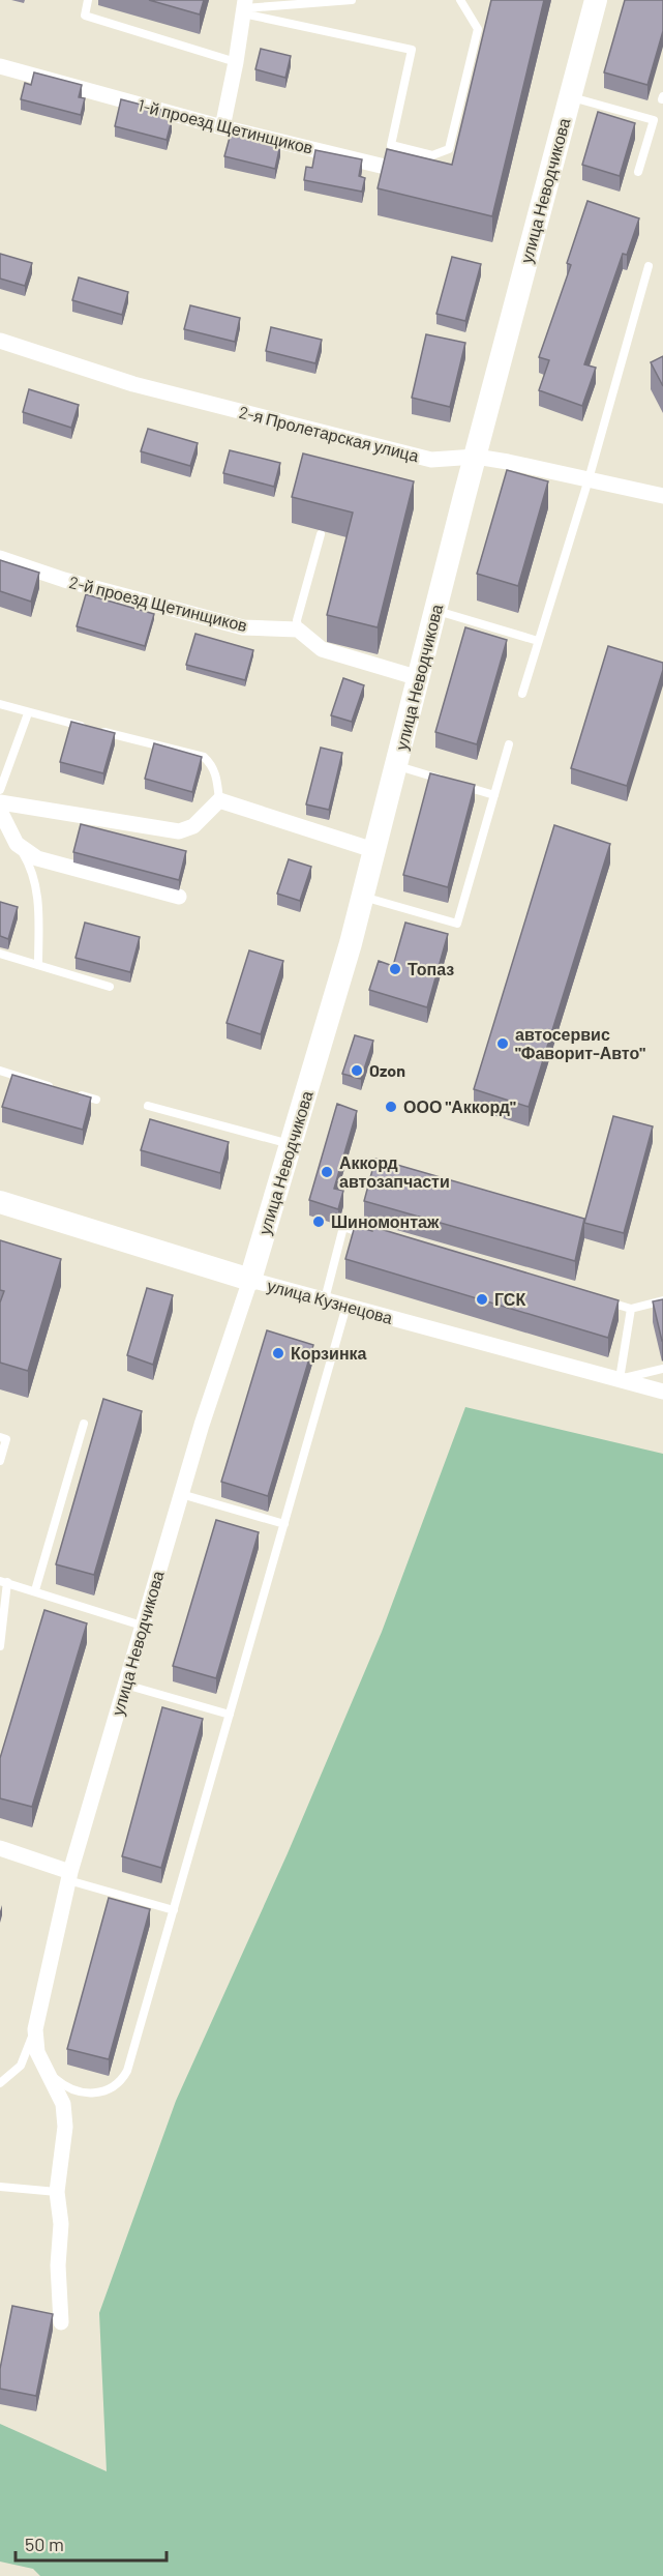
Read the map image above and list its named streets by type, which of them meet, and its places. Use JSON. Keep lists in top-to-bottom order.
{
  "streets": {
    "main road": ["улица Неводчикова", "улица Кузнецова"],
    "street": ["1-й проезд Щетинщиков", "2-я Пролетарская улица", "2-й проезд Щетинщиков"]
  },
  "crossings": [
    ["улица Неводчикова", "2-я Пролетарская улица"],
    ["улица Неводчикова", "улица Кузнецова"]
  ],
  "places": [
    "Топаз",
    "автосервис \"Фаворит-Авто\"",
    "Ozon",
    "ООО \"Аккорд\"",
    "Аккорд автозапчасти",
    "Шиномонтаж",
    "ГСК",
    "Корзинка"
  ],
  "scale_bar": "50 m"
}
